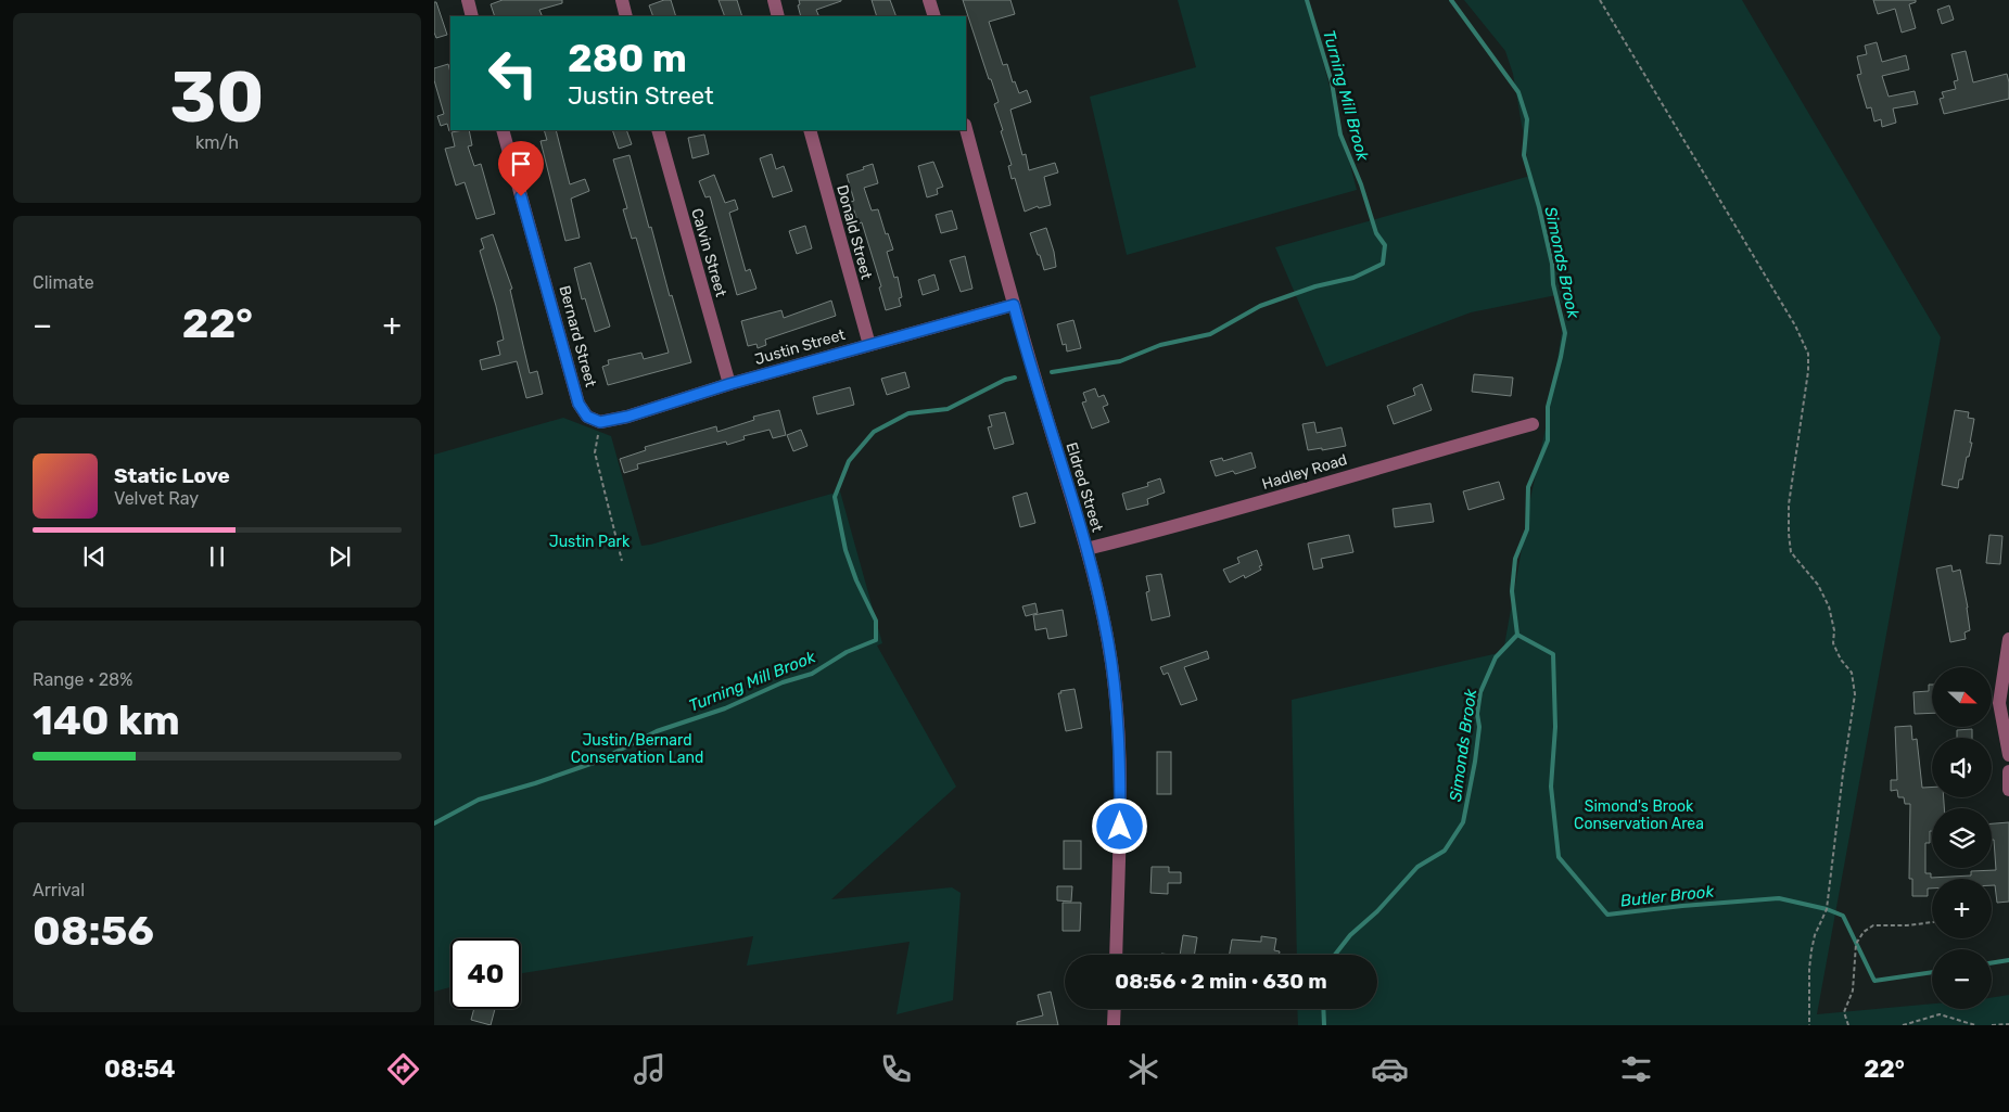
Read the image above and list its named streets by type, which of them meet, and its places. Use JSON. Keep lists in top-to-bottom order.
{
  "streets": {
    "street": [
      "Donald Street",
      "Calvin Street",
      "Bernard Street",
      "Justin Street",
      "Hadley Road",
      "Eldred Street"
    ]
  },
  "crossings": [
    ["Donald Street", "Justin Street"],
    ["Calvin Street", "Justin Street"],
    ["Bernard Street", "Justin Street"],
    ["Justin Street", "Eldred Street"],
    ["Hadley Road", "Eldred Street"]
  ],
  "water": ["Turning Mill Brook", "Simonds Brook", "Butler Brook"],
  "parks": ["Justin Park", "Justin/Bernard Conservation Land", "Simond's Brook Conservation Area"],
  "north": "right",
  "page": {
    "tile": [
      ["30", "km/h"],
      "Climate",
      ["Range · 28%", "140 km"],
      ["Arrival", "08:56"]
    ],
    "turn": ["280 m", "Justin Street"],
    "heat": ["−", "22°", "+"],
    "song": ["Static Love", "Velvet Ray"],
    "map_buttons": ["+", "−"],
    "limit": "40",
    "trip": "08:56 · 2 min · 630 m",
    "tabs": ["08:54", "22°"]
  }
}
